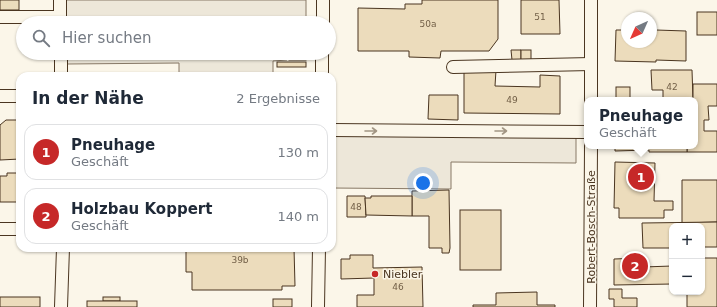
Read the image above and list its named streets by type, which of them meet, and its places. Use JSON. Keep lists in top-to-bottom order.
{
  "streets": {
    "street": ["Robert-Bosch-Straße"]
  },
  "places": ["Niebler"],
  "house_numbers": [
    "51",
    "50a",
    "42",
    "49",
    "48",
    "39b",
    "46"
  ],
  "north": "bottom left",
  "page": {
    "search": "Hier suchen",
    "heading": ["In der Nähe", "2 Ergebnisse"],
    "popup": ["Pneuhage", "Geschäft"],
    "list": [
      {
        "mark": "1",
        "name": "Pneuhage",
        "note": "Geschäft",
        "value": "130 m"
      },
      {
        "mark": "2",
        "name": "Holzbau Koppert",
        "note": "Geschäft",
        "value": "140 m"
      }
    ],
    "pins": ["1", "2"],
    "map_buttons": ["+", "−"]
  }
}
